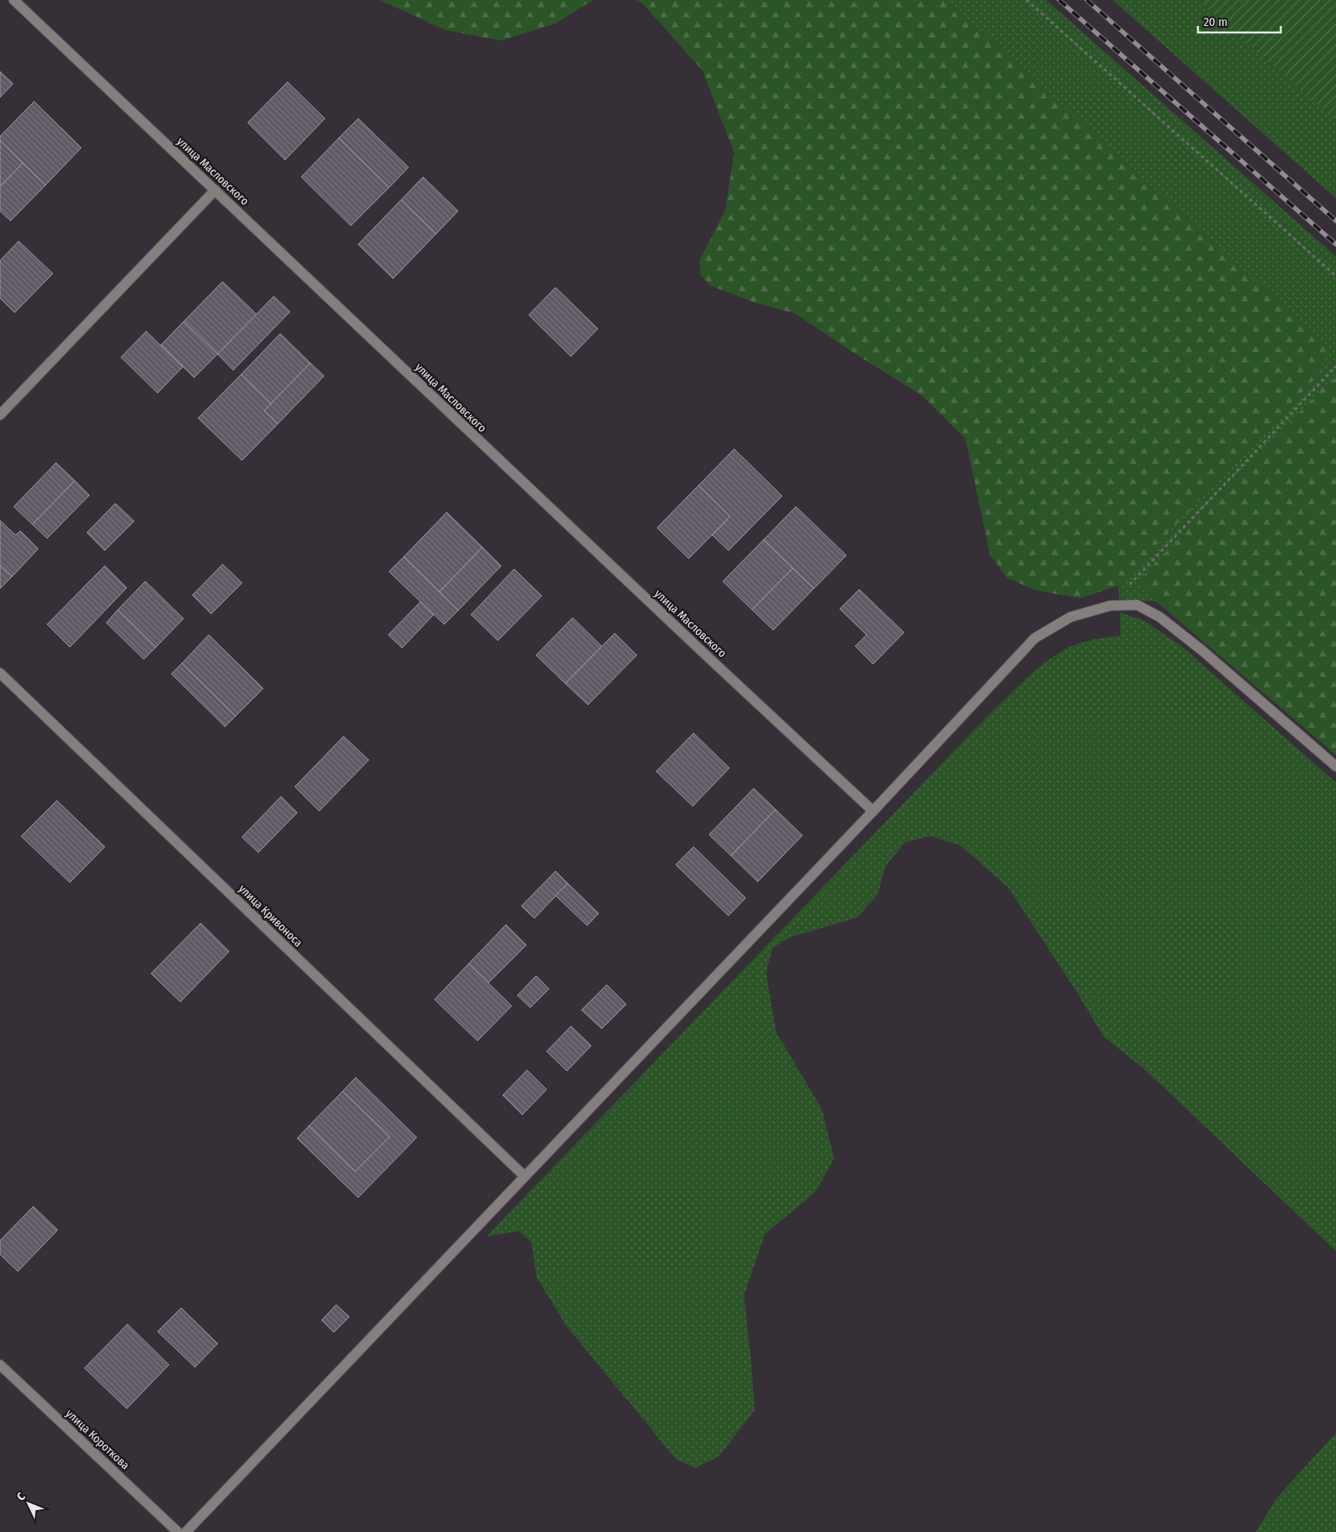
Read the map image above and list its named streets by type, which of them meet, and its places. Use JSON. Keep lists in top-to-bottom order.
{
  "streets": {
    "street": ["улица Масловского", "улица Кривоноса", "улица Короткова"]
  },
  "scale_bar": "20 m",
  "north": "top left"
}
